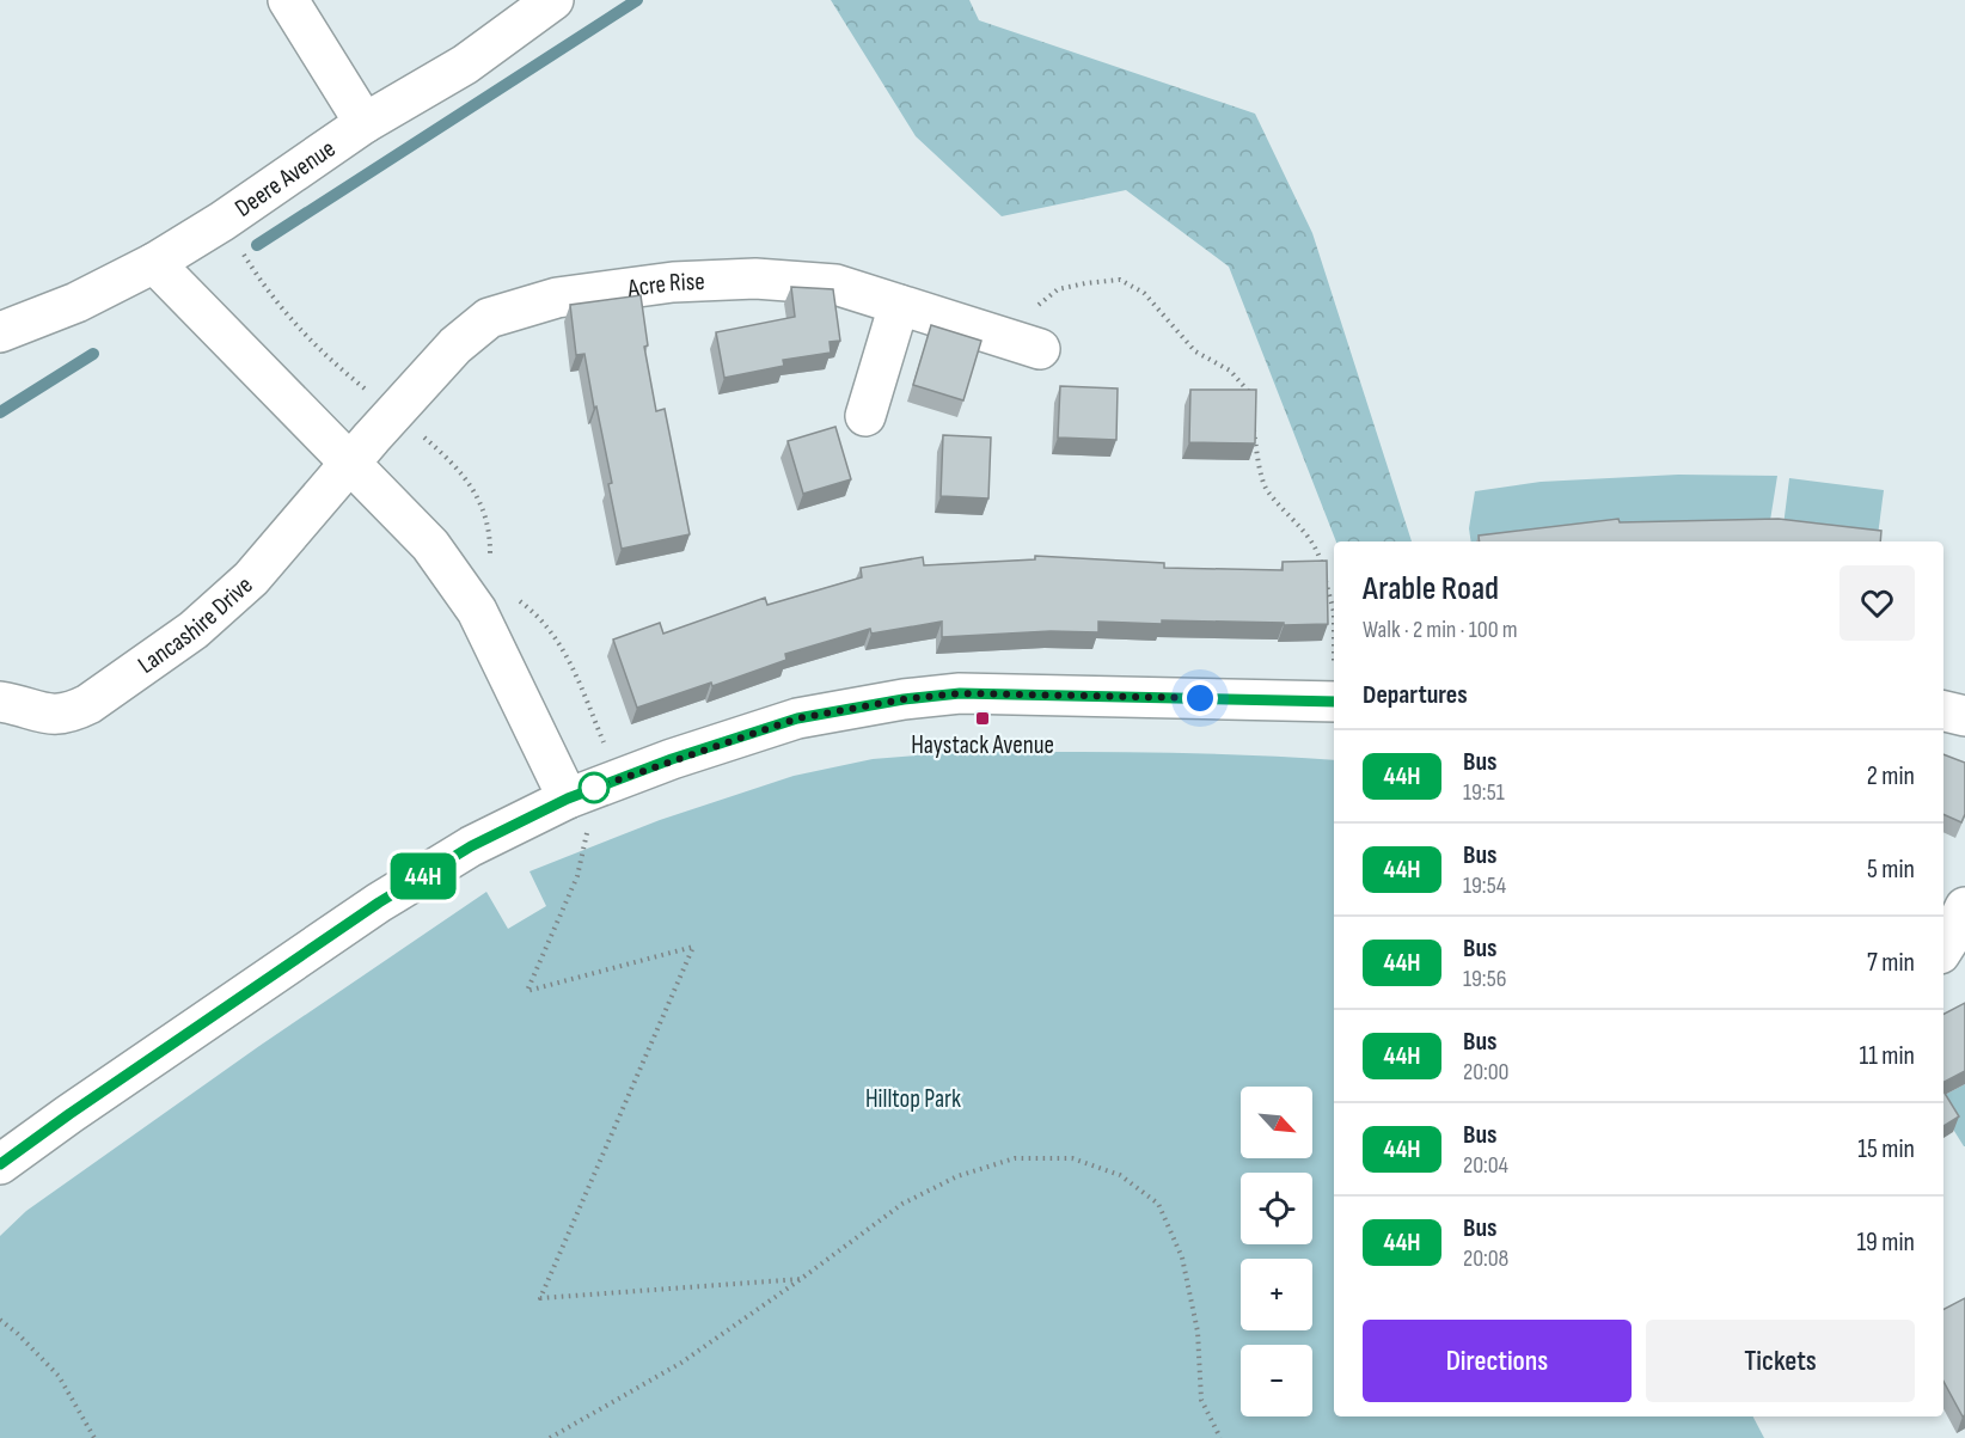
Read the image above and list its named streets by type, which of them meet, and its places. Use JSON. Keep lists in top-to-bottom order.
{
  "streets": {
    "street": ["Deere Avenue", "Acre Rise", "Lancashire Drive"]
  },
  "crossings": [
    ["Acre Rise", "Lancashire Drive"]
  ],
  "parks": ["Hilltop Park"],
  "places": {
    "transit": ["Haystack Avenue"]
  },
  "lines": ["bus line 44H"],
  "north": "bottom right",
  "page": {
    "on_map": "44H",
    "heading": [
      ["Arable Road", "Walk · 2 min · 100 m"],
      "Departures"
    ],
    "list": [
      {
        "mark": "44H",
        "name": "Bus",
        "note": "19:51",
        "value": "2 min"
      },
      {
        "mark": "44H",
        "name": "Bus",
        "note": "19:54",
        "value": "5 min"
      },
      {
        "mark": "44H",
        "name": "Bus",
        "note": "19:56",
        "value": "7 min"
      },
      {
        "mark": "44H",
        "name": "Bus",
        "note": "20:00",
        "value": "11 min"
      },
      {
        "mark": "44H",
        "name": "Bus",
        "note": "20:04",
        "value": "15 min"
      },
      {
        "mark": "44H",
        "name": "Bus",
        "note": "20:08",
        "value": "19 min"
      }
    ],
    "map_buttons": ["+", "−"],
    "buttons": ["Directions", "Tickets"]
  }
}
